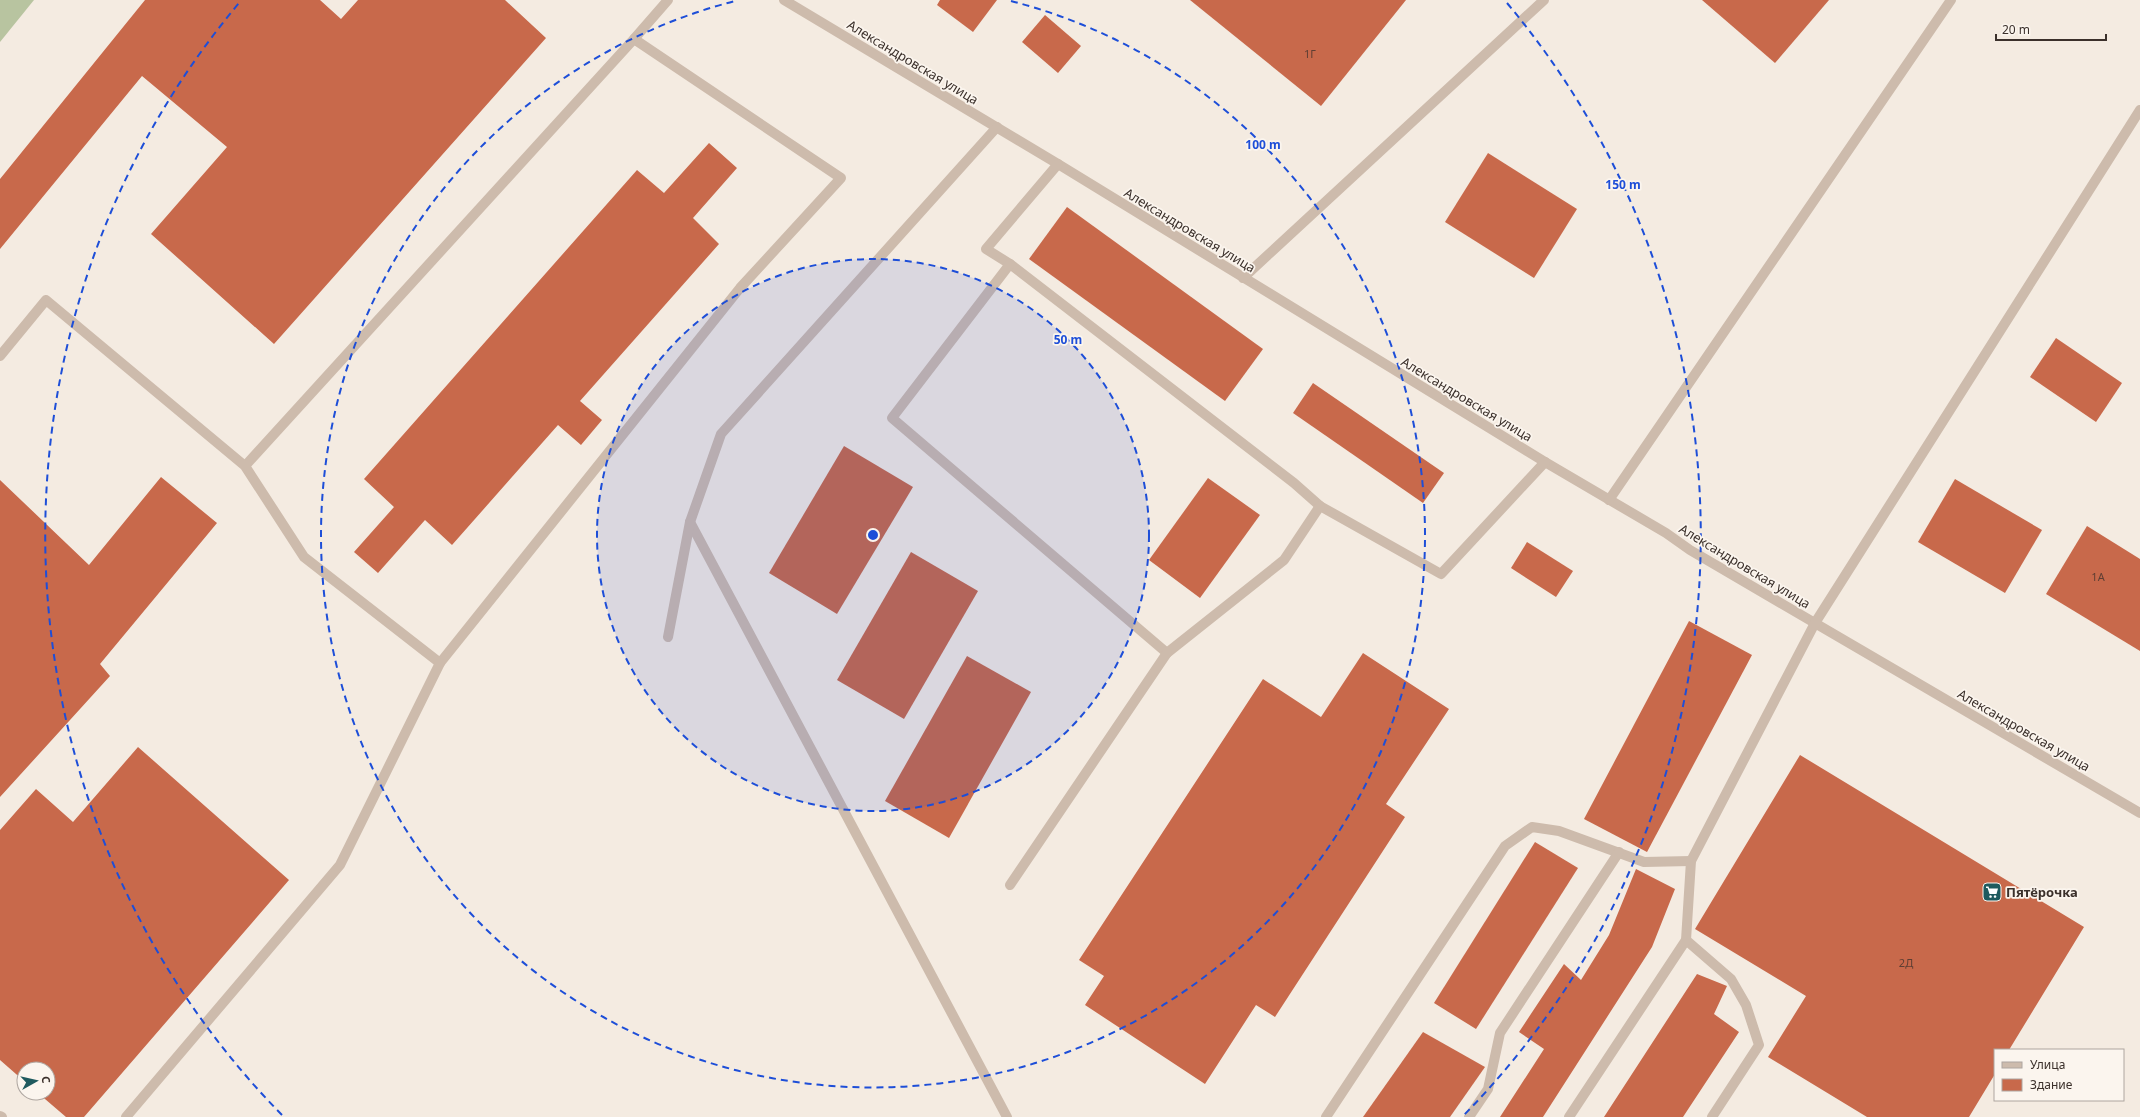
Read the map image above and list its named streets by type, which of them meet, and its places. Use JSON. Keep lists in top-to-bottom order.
{
  "streets": {
    "street": ["Александровская улица"]
  },
  "places": {
    "supermarket": ["Пятёрочка"]
  },
  "house_numbers": ["1Г", "1А", "2Д"],
  "legend": ["Улица", "Здание"],
  "scale_bar": "20 m",
  "north": "right",
  "rings": ["100 m", "150 m", "50 m"]
}
